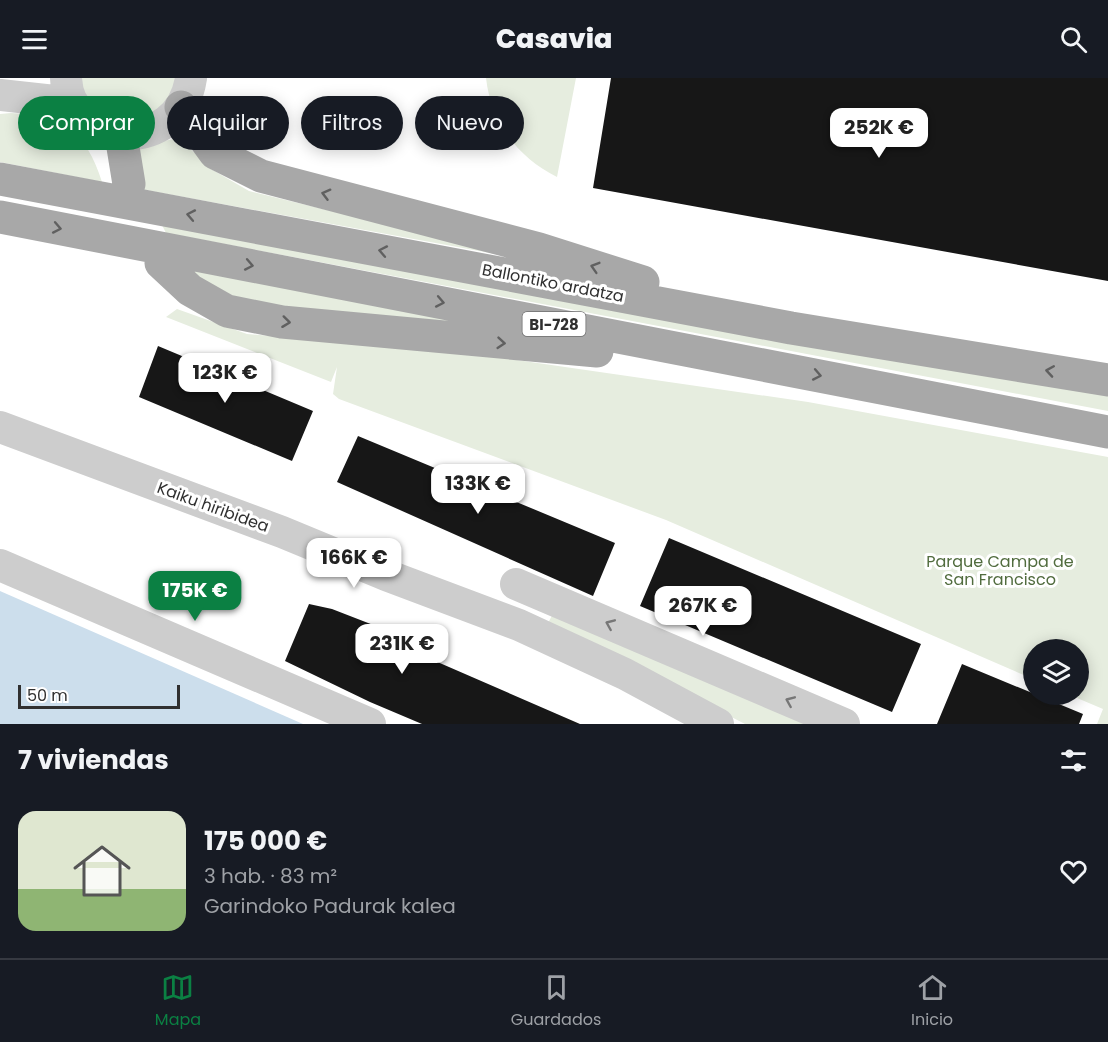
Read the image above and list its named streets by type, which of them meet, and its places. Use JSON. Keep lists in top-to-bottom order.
{
  "streets": {
    "main road": ["Ballontiko ardatza", "BI-728"],
    "street": ["Kaiku hiribidea"]
  },
  "parks": ["Parque Campa de San Francisco"],
  "scale_bar": "50 m",
  "page": {
    "header": "Casavia",
    "chip": [
      "Comprar",
      "Alquilar",
      "Filtros",
      "Nuevo"
    ],
    "price": [
      "252K €",
      "123K €",
      "133K €",
      "166K €",
      "175K €",
      "267K €",
      "231K €"
    ],
    "scale": "50 m",
    "heading": "7 viviendas",
    "list": [
      {
        "name": "175 000 €",
        "note": "3 hab. · 83 m² · Garindoko Padurak kalea"
      }
    ],
    "tabs": ["Mapa", "Guardados", "Inicio"]
  }
}
